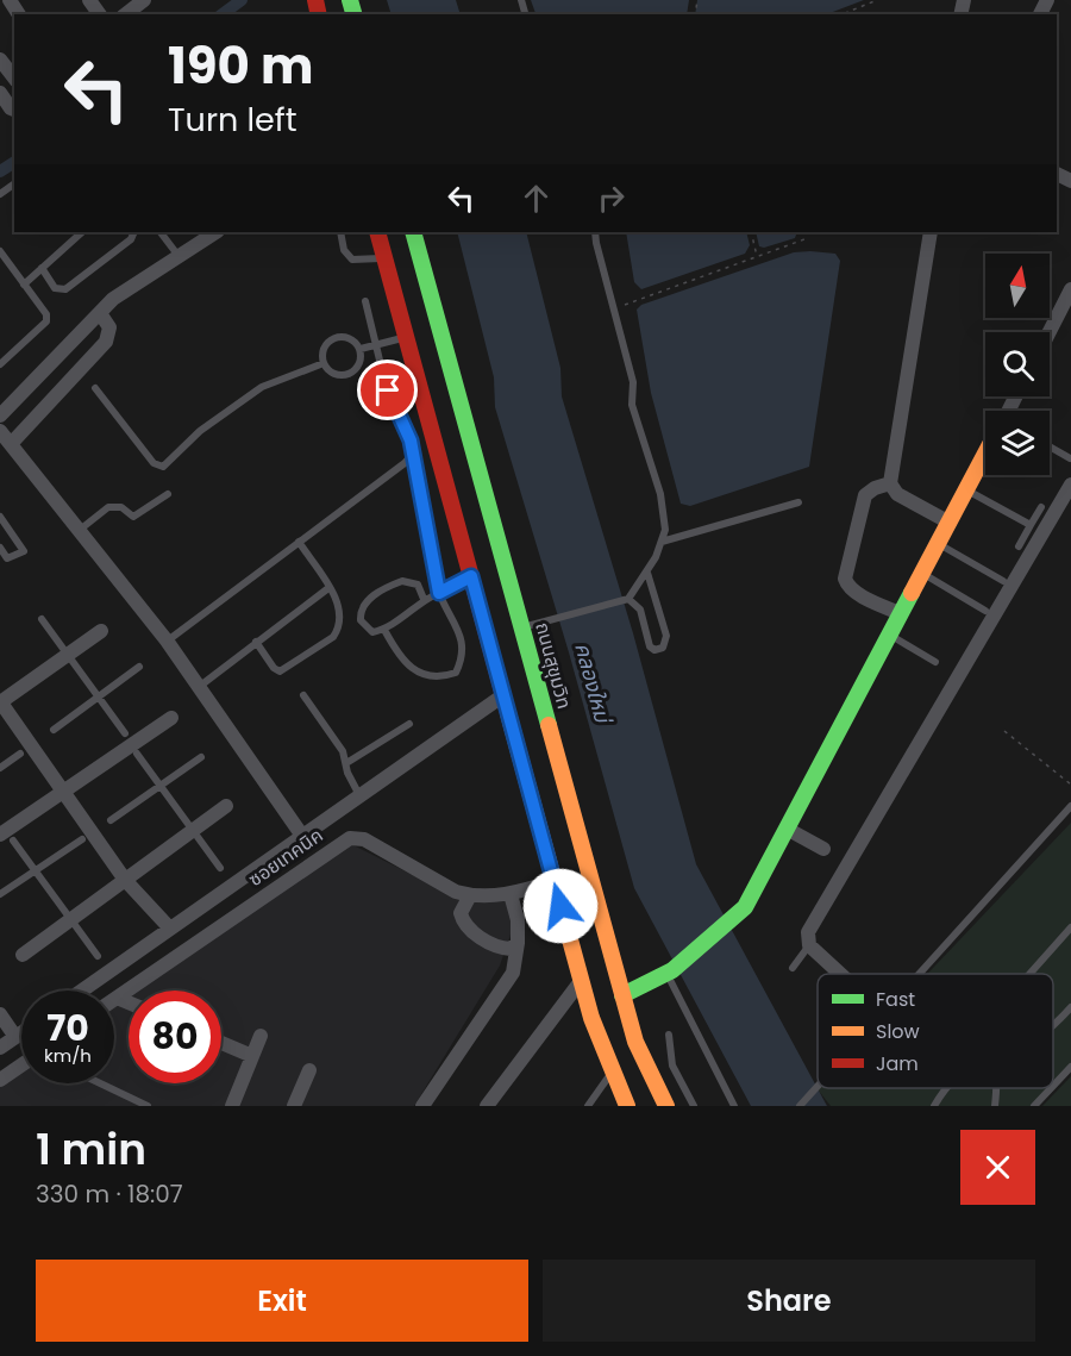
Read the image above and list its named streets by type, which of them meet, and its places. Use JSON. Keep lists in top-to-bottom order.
{
  "streets": {
    "main road": ["ถนนสุขุมวิท"],
    "street": ["ซอยเทคนิค"]
  },
  "water": ["คลองใหม่"],
  "legend": ["Fast", "Slow", "Jam"],
  "north": "top",
  "page": {
    "turn": ["190 m", "Turn left"],
    "speed": "70 km/h",
    "limit": "80",
    "heading": ["1 min", "330 m · 18:07"],
    "buttons": ["Exit", "Share"]
  }
}
